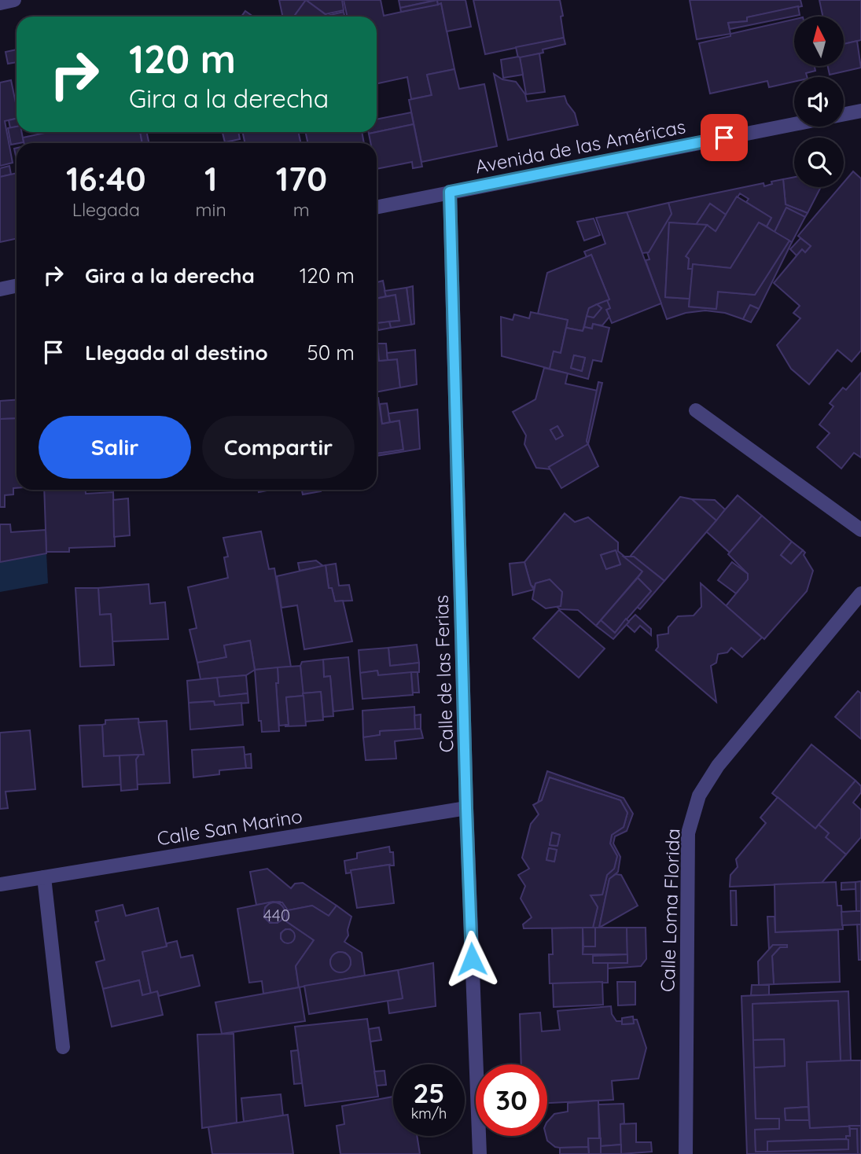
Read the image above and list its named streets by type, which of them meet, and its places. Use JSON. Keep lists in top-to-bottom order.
{
  "streets": {
    "street": [
      "Avenida de las Américas",
      "Calle de las Ferias",
      "Calle San Marino",
      "Calle Loma Florida"
    ]
  },
  "crossings": [
    ["Avenida de las Américas", "Calle de las Ferias"],
    ["Calle de las Ferias", "Calle San Marino"]
  ],
  "house_numbers": ["440"],
  "north": "top",
  "page": {
    "turn": ["120 m", "Gira a la derecha"],
    "eta": [
      "16:40",
      "Llegada",
      "1",
      "min",
      "170",
      "m"
    ],
    "list": [
      {
        "name": "Gira a la derecha",
        "value": "120 m"
      },
      {
        "name": "Llegada al destino",
        "value": "50 m"
      }
    ],
    "buttons": ["Salir", "Compartir"],
    "speed": "25 km/h",
    "limit": "30"
  }
}
